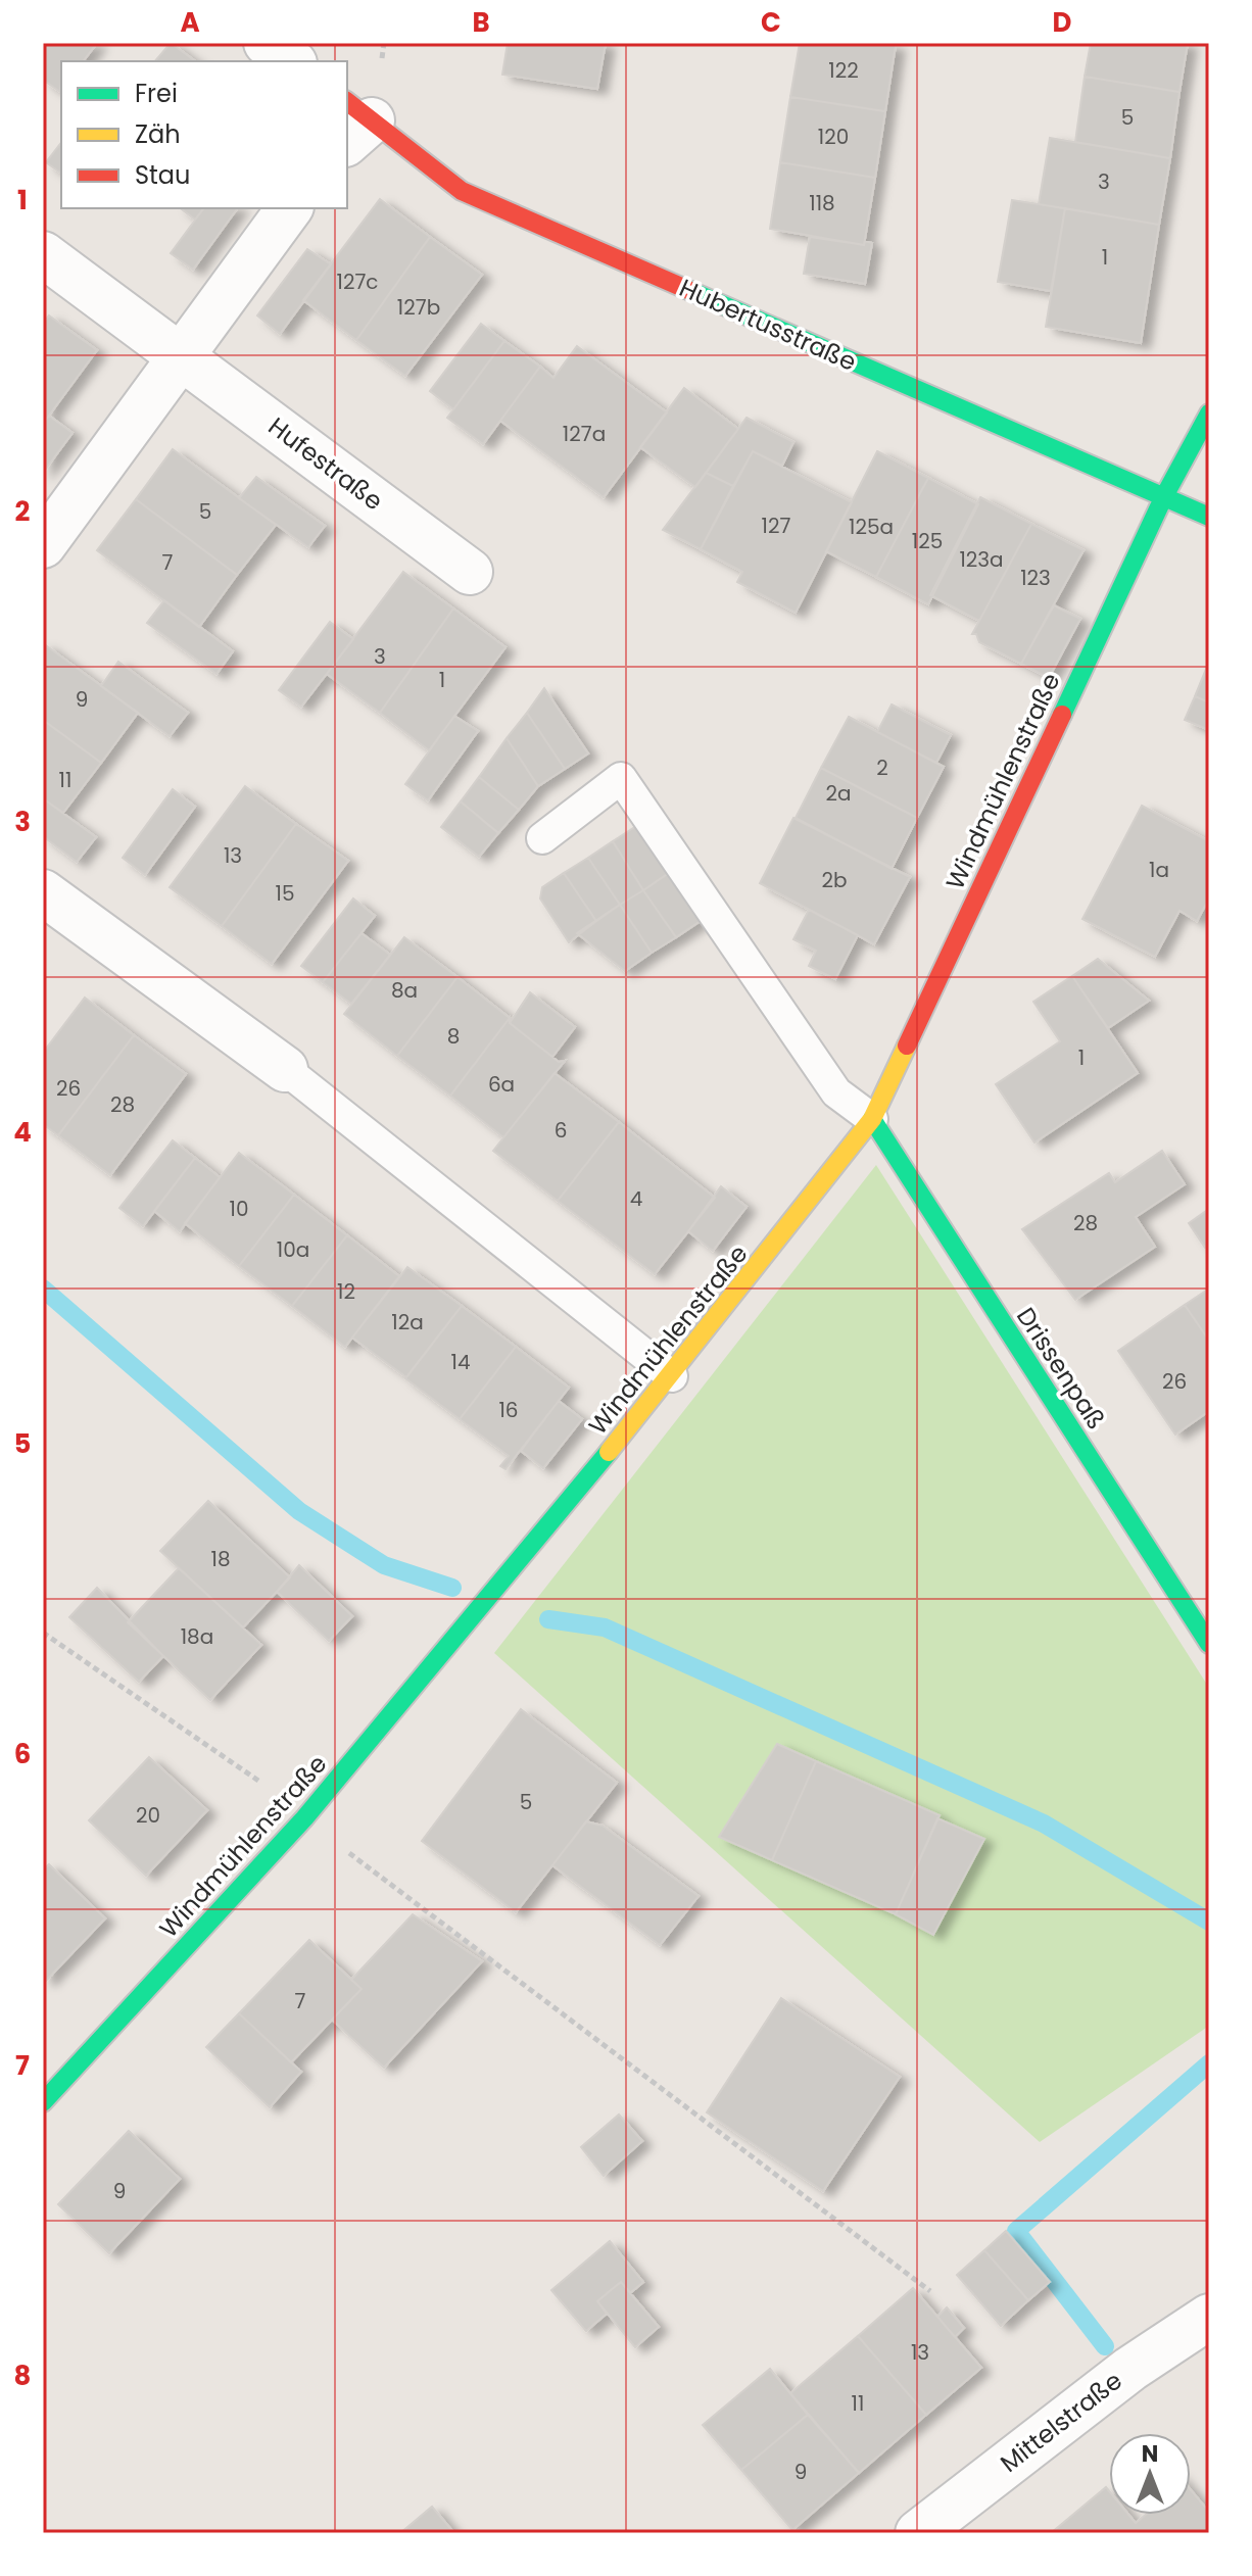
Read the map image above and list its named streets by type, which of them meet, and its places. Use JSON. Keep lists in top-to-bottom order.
{
  "streets": {
    "street": [
      "Hubertusstraße",
      "Hufestraße",
      "Windmühlenstraße",
      "Drissenpaß",
      "Mittelstraße"
    ]
  },
  "crossings": [
    ["Hubertusstraße", "Windmühlenstraße"],
    ["Windmühlenstraße", "Drissenpaß"]
  ],
  "house_numbers": [
    "122",
    "5",
    "120",
    "3",
    "118",
    "1",
    "127c",
    "127b",
    "127a",
    "5",
    "127",
    "125a",
    "125",
    "123a",
    "7",
    "123",
    "3",
    "1",
    "9",
    "2",
    "11",
    "2a",
    "13",
    "1a",
    "2b",
    "15",
    "8a",
    "8",
    "1",
    "6a",
    "26",
    "28",
    "6",
    "4",
    "10",
    "28",
    "10a",
    "12",
    "12a",
    "14",
    "26",
    "16",
    "18",
    "18a",
    "5",
    "20",
    "7",
    "9",
    "13",
    "11",
    "9"
  ],
  "legend": ["Frei", "Zäh", "Stau"],
  "north": "top",
  "grid": {
    "columns": [
      "A",
      "B",
      "C",
      "D"
    ],
    "rows": [
      "1",
      "2",
      "3",
      "4",
      "5",
      "6",
      "7",
      "8"
    ]
  }
}
